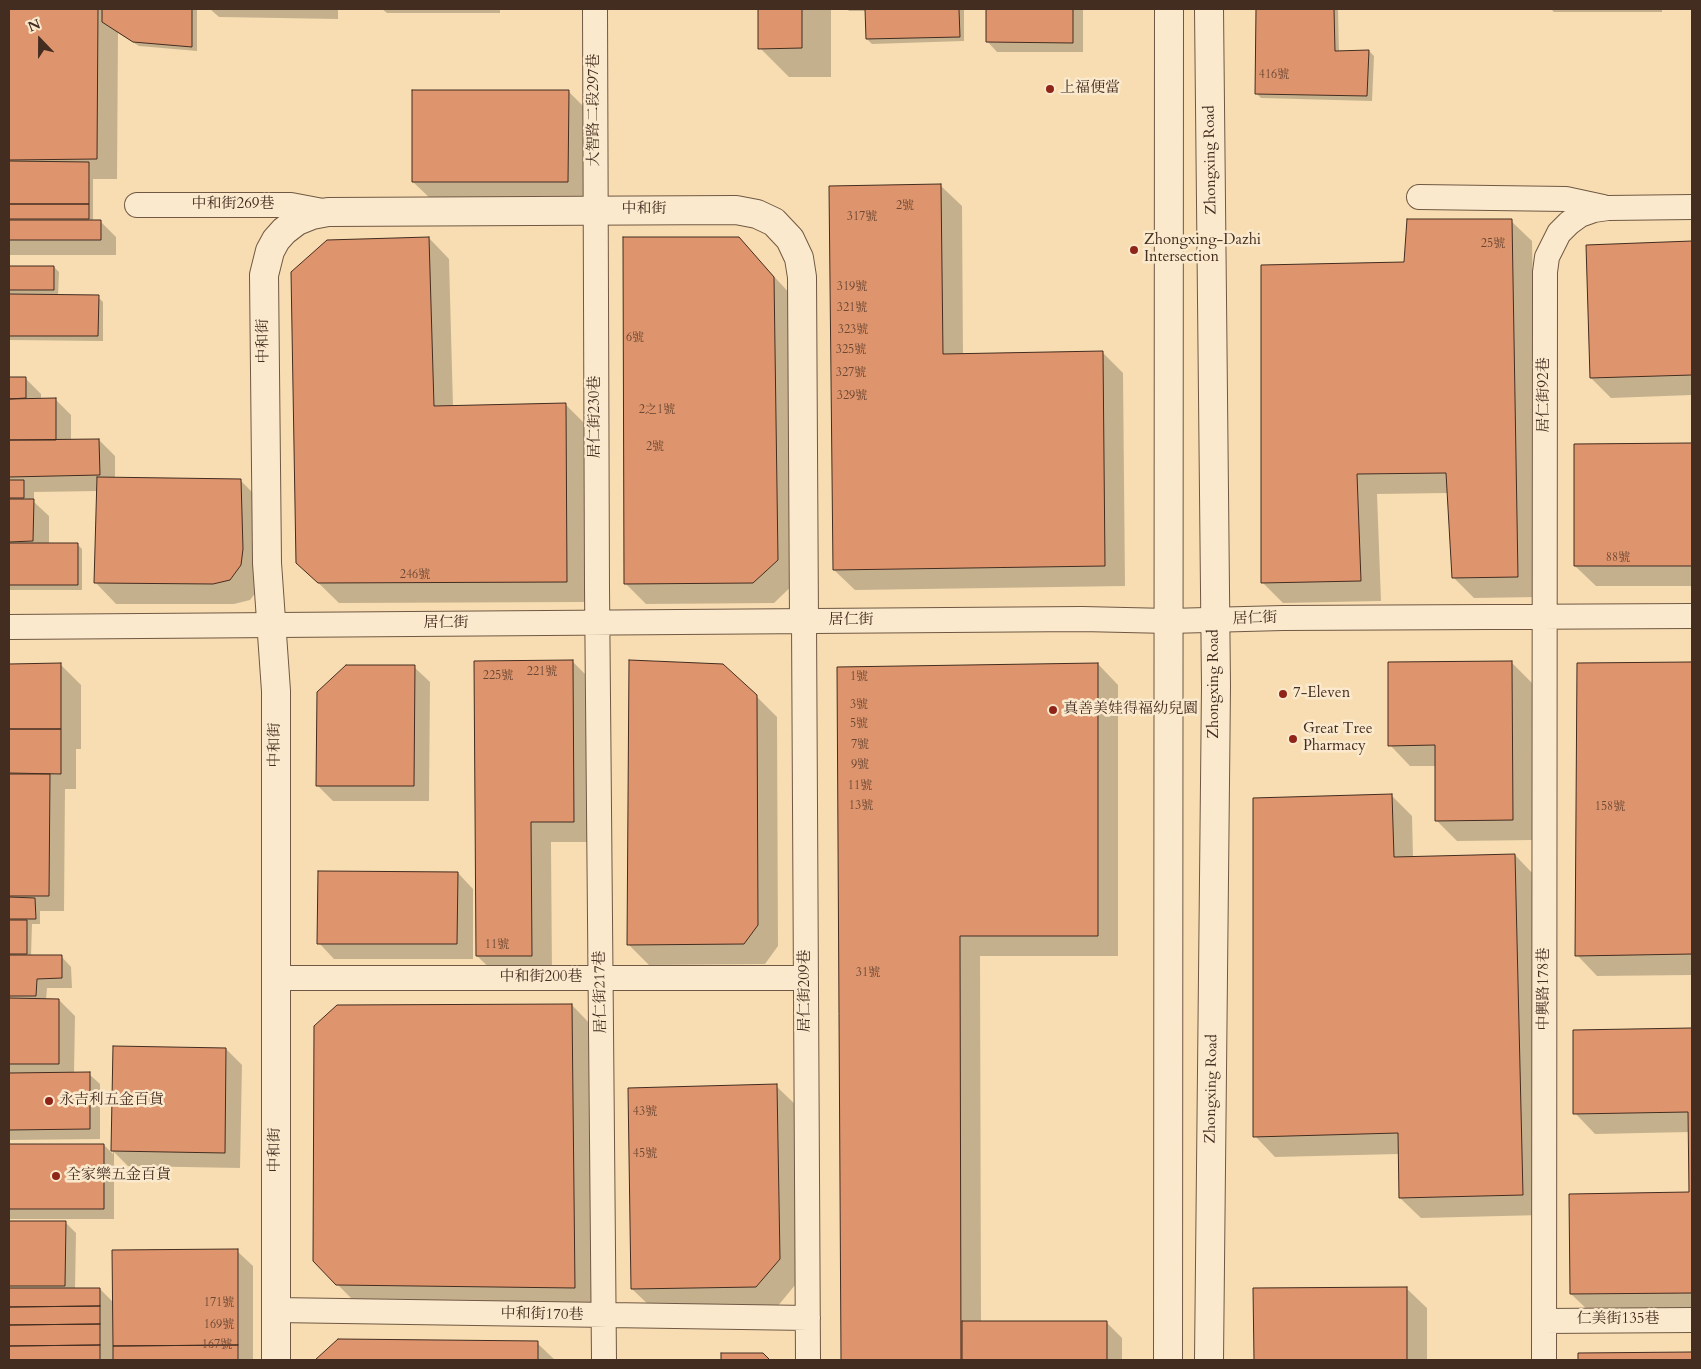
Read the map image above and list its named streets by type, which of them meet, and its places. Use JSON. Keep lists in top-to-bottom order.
{
  "streets": {
    "street": [
      "大智路二段297巷",
      "Zhongxing Road",
      "中和街269巷",
      "中和街",
      "居仁街92巷",
      "居仁街230巷",
      "居仁街",
      "中和街200巷",
      "中興路178巷",
      "居仁街209巷",
      "居仁街217巷",
      "中和街170巷",
      "仁美街135巷"
    ]
  },
  "crossings": [
    ["大智路二段297巷", "中和街"],
    ["大智路二段297巷", "居仁街230巷"],
    ["Zhongxing Road", "居仁街"],
    ["中和街269巷", "中和街"],
    ["中和街", "居仁街230巷"],
    ["中和街", "居仁街"],
    ["中和街", "中和街200巷"],
    ["中和街", "居仁街209巷"],
    ["中和街", "中和街170巷"],
    ["居仁街92巷", "居仁街"],
    ["居仁街92巷", "中興路178巷"],
    ["居仁街230巷", "居仁街"],
    ["居仁街230巷", "居仁街217巷"],
    ["居仁街", "中興路178巷"],
    ["居仁街", "居仁街209巷"],
    ["居仁街", "居仁街217巷"],
    ["中和街200巷", "居仁街209巷"],
    ["中和街200巷", "居仁街217巷"],
    ["中興路178巷", "仁美街135巷"],
    ["居仁街209巷", "中和街170巷"],
    ["居仁街217巷", "中和街170巷"]
  ],
  "places": [
    "上福便當",
    "Zhongxing-Dazhi Intersection",
    "7-Eleven",
    "真善美娃得福幼兒園",
    "Great Tree Pharmacy",
    "永吉利五金百貨",
    "全家樂五金百貨"
  ],
  "house_numbers": [
    "416號",
    "2號",
    "317號",
    "25號",
    "319號",
    "321號",
    "323號",
    "6號",
    "325號",
    "327號",
    "329號",
    "2之1號",
    "2號",
    "88號",
    "246號",
    "221號",
    "225號",
    "1號",
    "3號",
    "5號",
    "7號",
    "9號",
    "11號",
    "13號",
    "158號",
    "11號",
    "31號",
    "43號",
    "45號",
    "171號",
    "169號",
    "167號"
  ],
  "north": "top"
}
